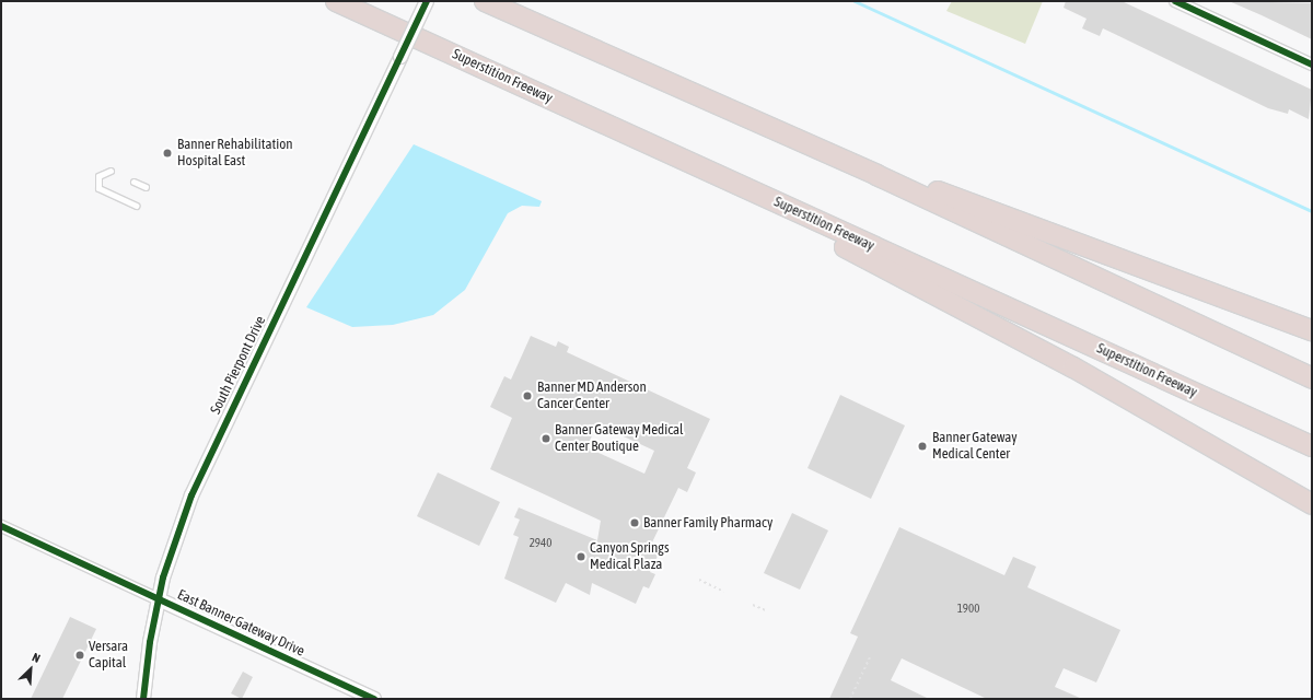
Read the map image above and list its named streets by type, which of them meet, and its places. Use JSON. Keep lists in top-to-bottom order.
{
  "streets": {
    "highway": ["Superstition Freeway"],
    "street": ["South Pierpont Drive", "East Banner Gateway Drive"]
  },
  "crossings": [
    ["South Pierpont Drive", "East Banner Gateway Drive"]
  ],
  "places": [
    "Banner Rehabilitation Hospital East",
    "Banner MD Anderson Cancer Center",
    "Banner Gateway Medical Center Boutique",
    "Banner Gateway Medical Center",
    "Banner Family Pharmacy",
    "Canyon Springs Medical Plaza",
    "Versara Capital"
  ],
  "house_numbers": ["2940", "1900"],
  "north": "top right"
}
